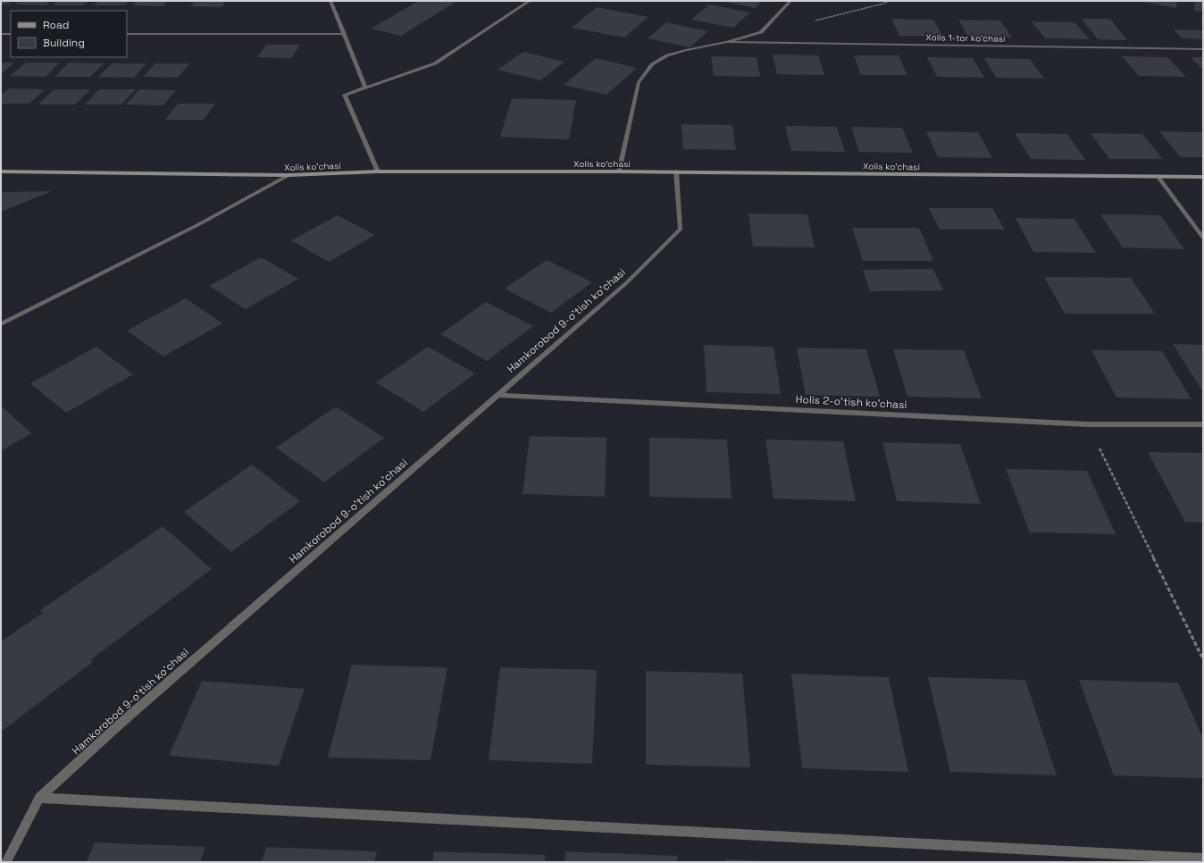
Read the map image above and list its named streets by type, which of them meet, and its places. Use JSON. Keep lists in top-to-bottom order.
{
  "streets": {
    "street": [
      "Xolis 1-tor ko'chasi",
      "Xolis ko'chasi",
      "Hamkorobod 9-o'tish ko'chasi",
      "Holis 2-o'tish ko'chasi"
    ]
  },
  "crossings": [
    ["Xolis ko'chasi", "Hamkorobod 9-o'tish ko'chasi"],
    ["Hamkorobod 9-o'tish ko'chasi", "Holis 2-o'tish ko'chasi"]
  ],
  "legend": ["Road", "Building"]
}
